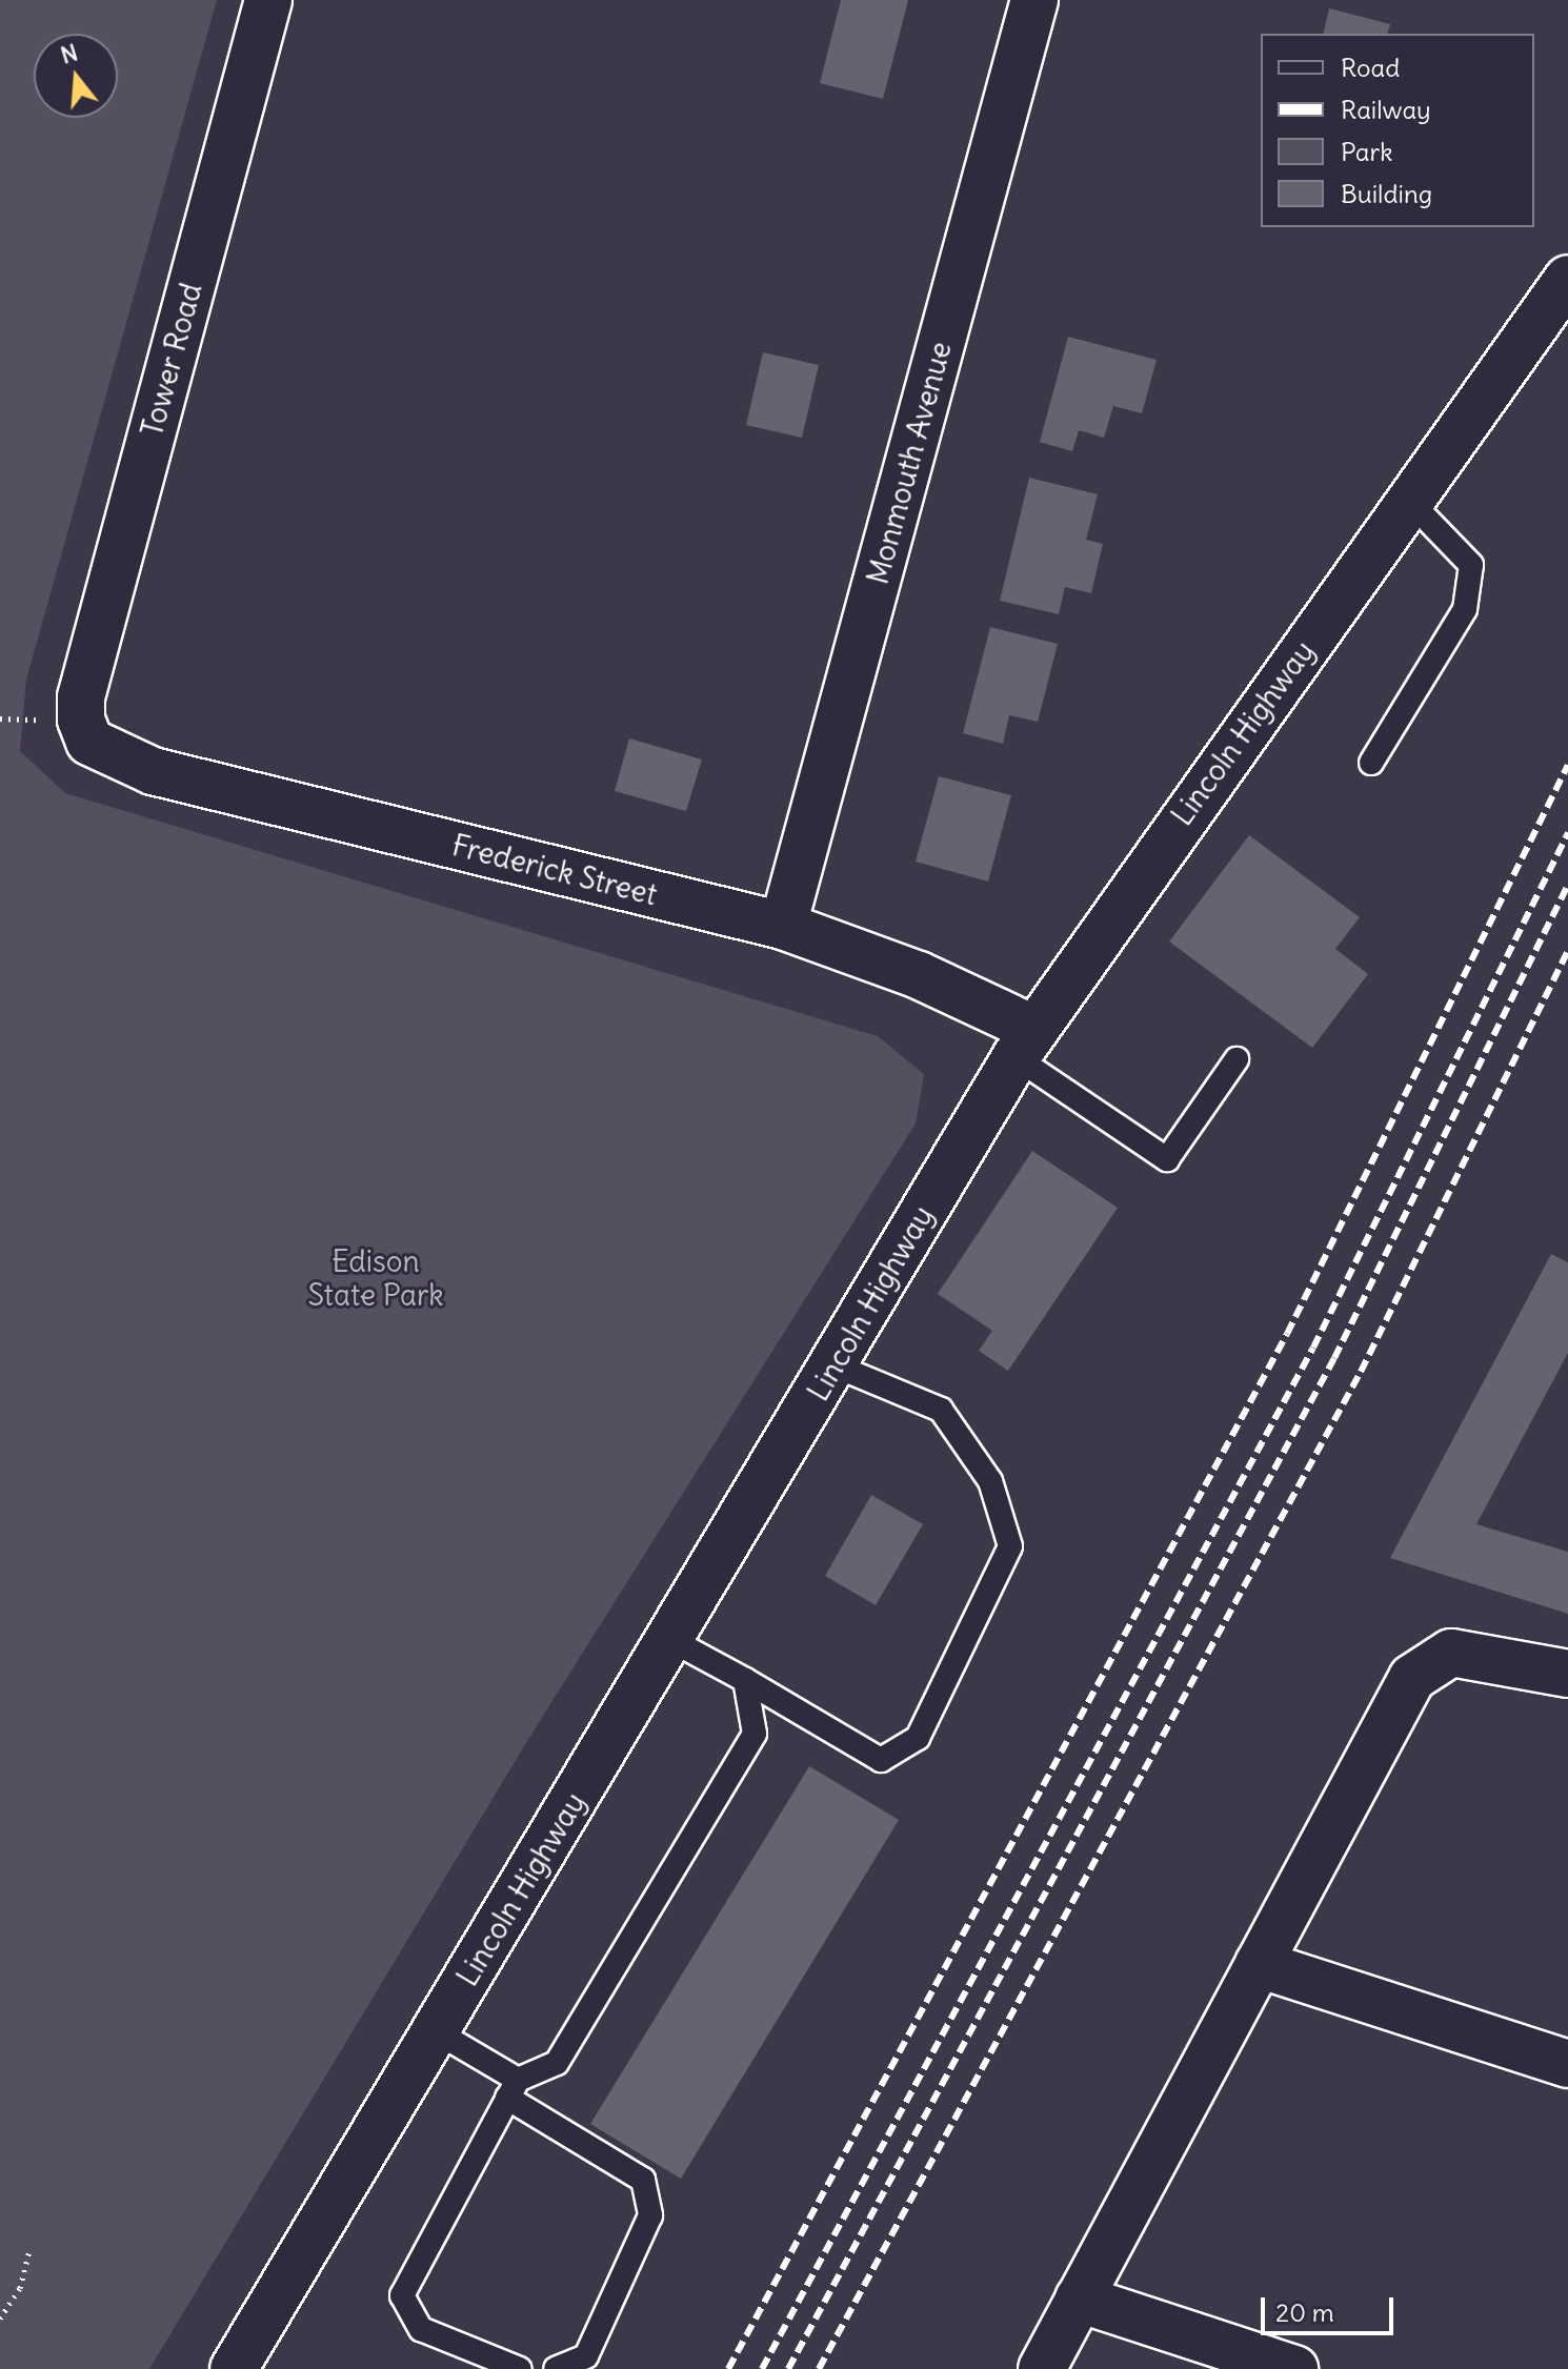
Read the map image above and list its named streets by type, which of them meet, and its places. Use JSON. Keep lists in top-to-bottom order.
{
  "streets": {
    "street": [
      "Tower Road",
      "Monmouth Avenue",
      "Lincoln Highway",
      "Frederick Street"
    ]
  },
  "crossings": [
    ["Tower Road", "Frederick Street"],
    ["Monmouth Avenue", "Frederick Street"],
    ["Lincoln Highway", "Frederick Street"]
  ],
  "parks": ["Edison State Park"],
  "legend": [
    "Road",
    "Railway",
    "Park",
    "Building"
  ],
  "scale_bar": "20 m",
  "north": "top"
}
